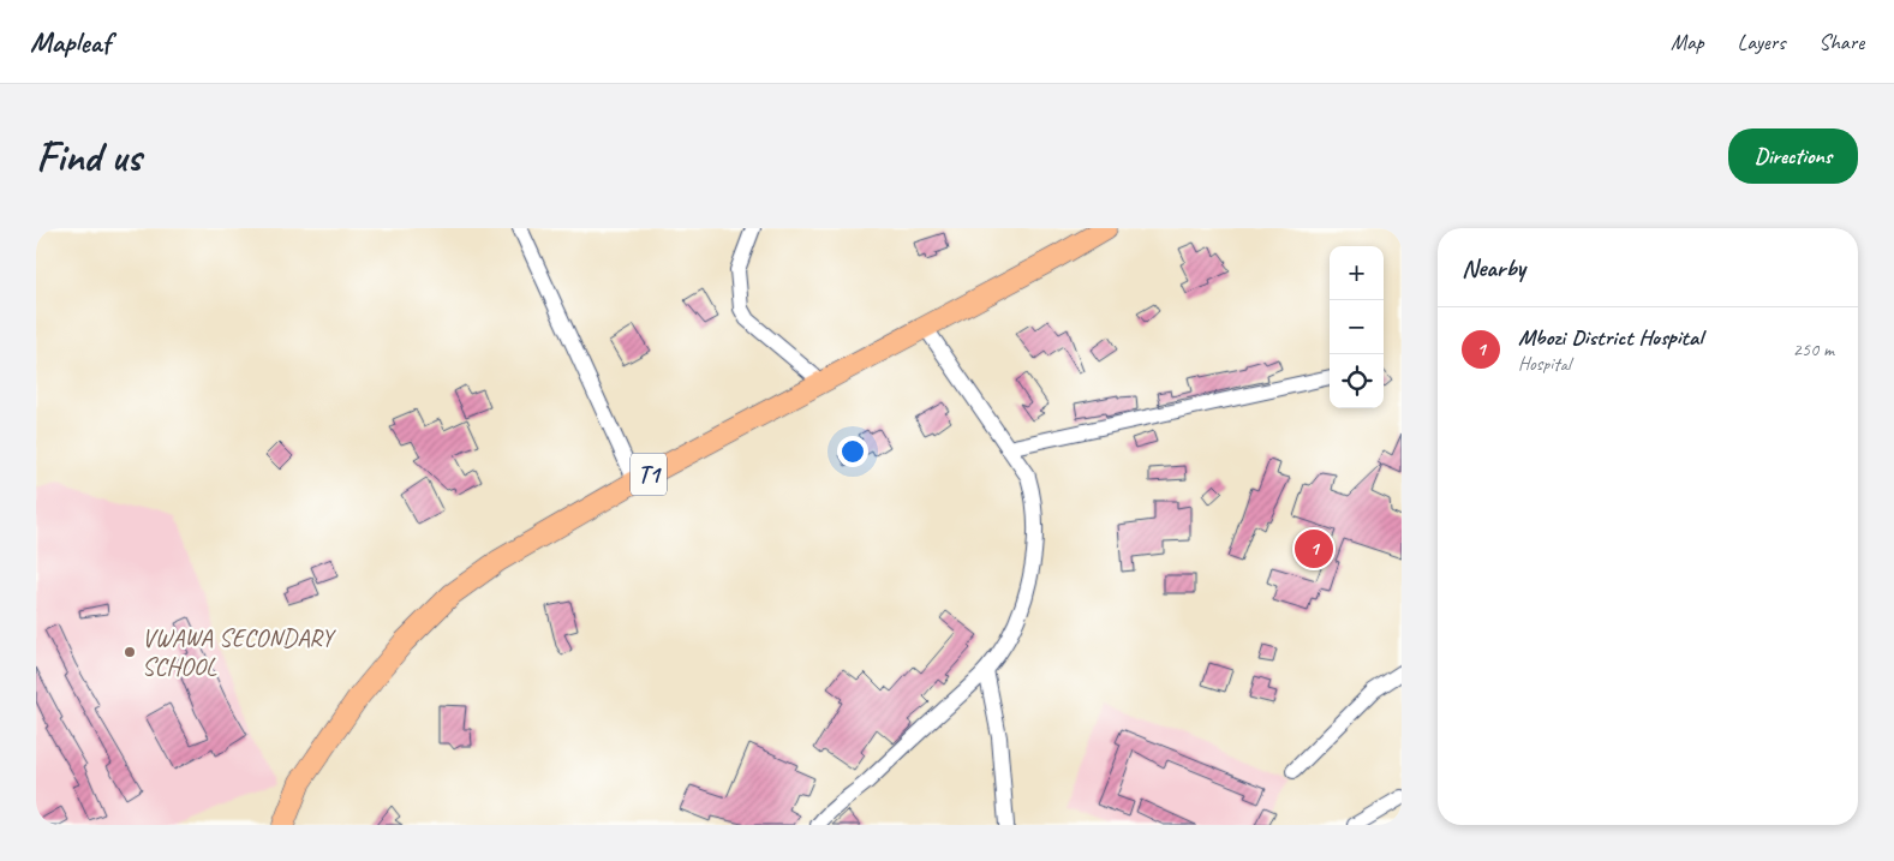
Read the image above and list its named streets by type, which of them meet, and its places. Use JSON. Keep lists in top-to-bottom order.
{
  "streets": {
    "highway": ["T1"]
  },
  "places": ["VWAWA SECONDARY SCHOOL"],
  "page": {
    "header": "Mapleaf",
    "nav": ["Map", "Layers", "Share"],
    "buttons": "Directions",
    "title": "Find us",
    "heading": "Nearby",
    "map_buttons": ["+", "−"],
    "list": [
      {
        "mark": "1",
        "name": "Mbozi District Hospital",
        "note": "Hospital",
        "value": "250 m"
      }
    ],
    "pins": "1"
  }
}
